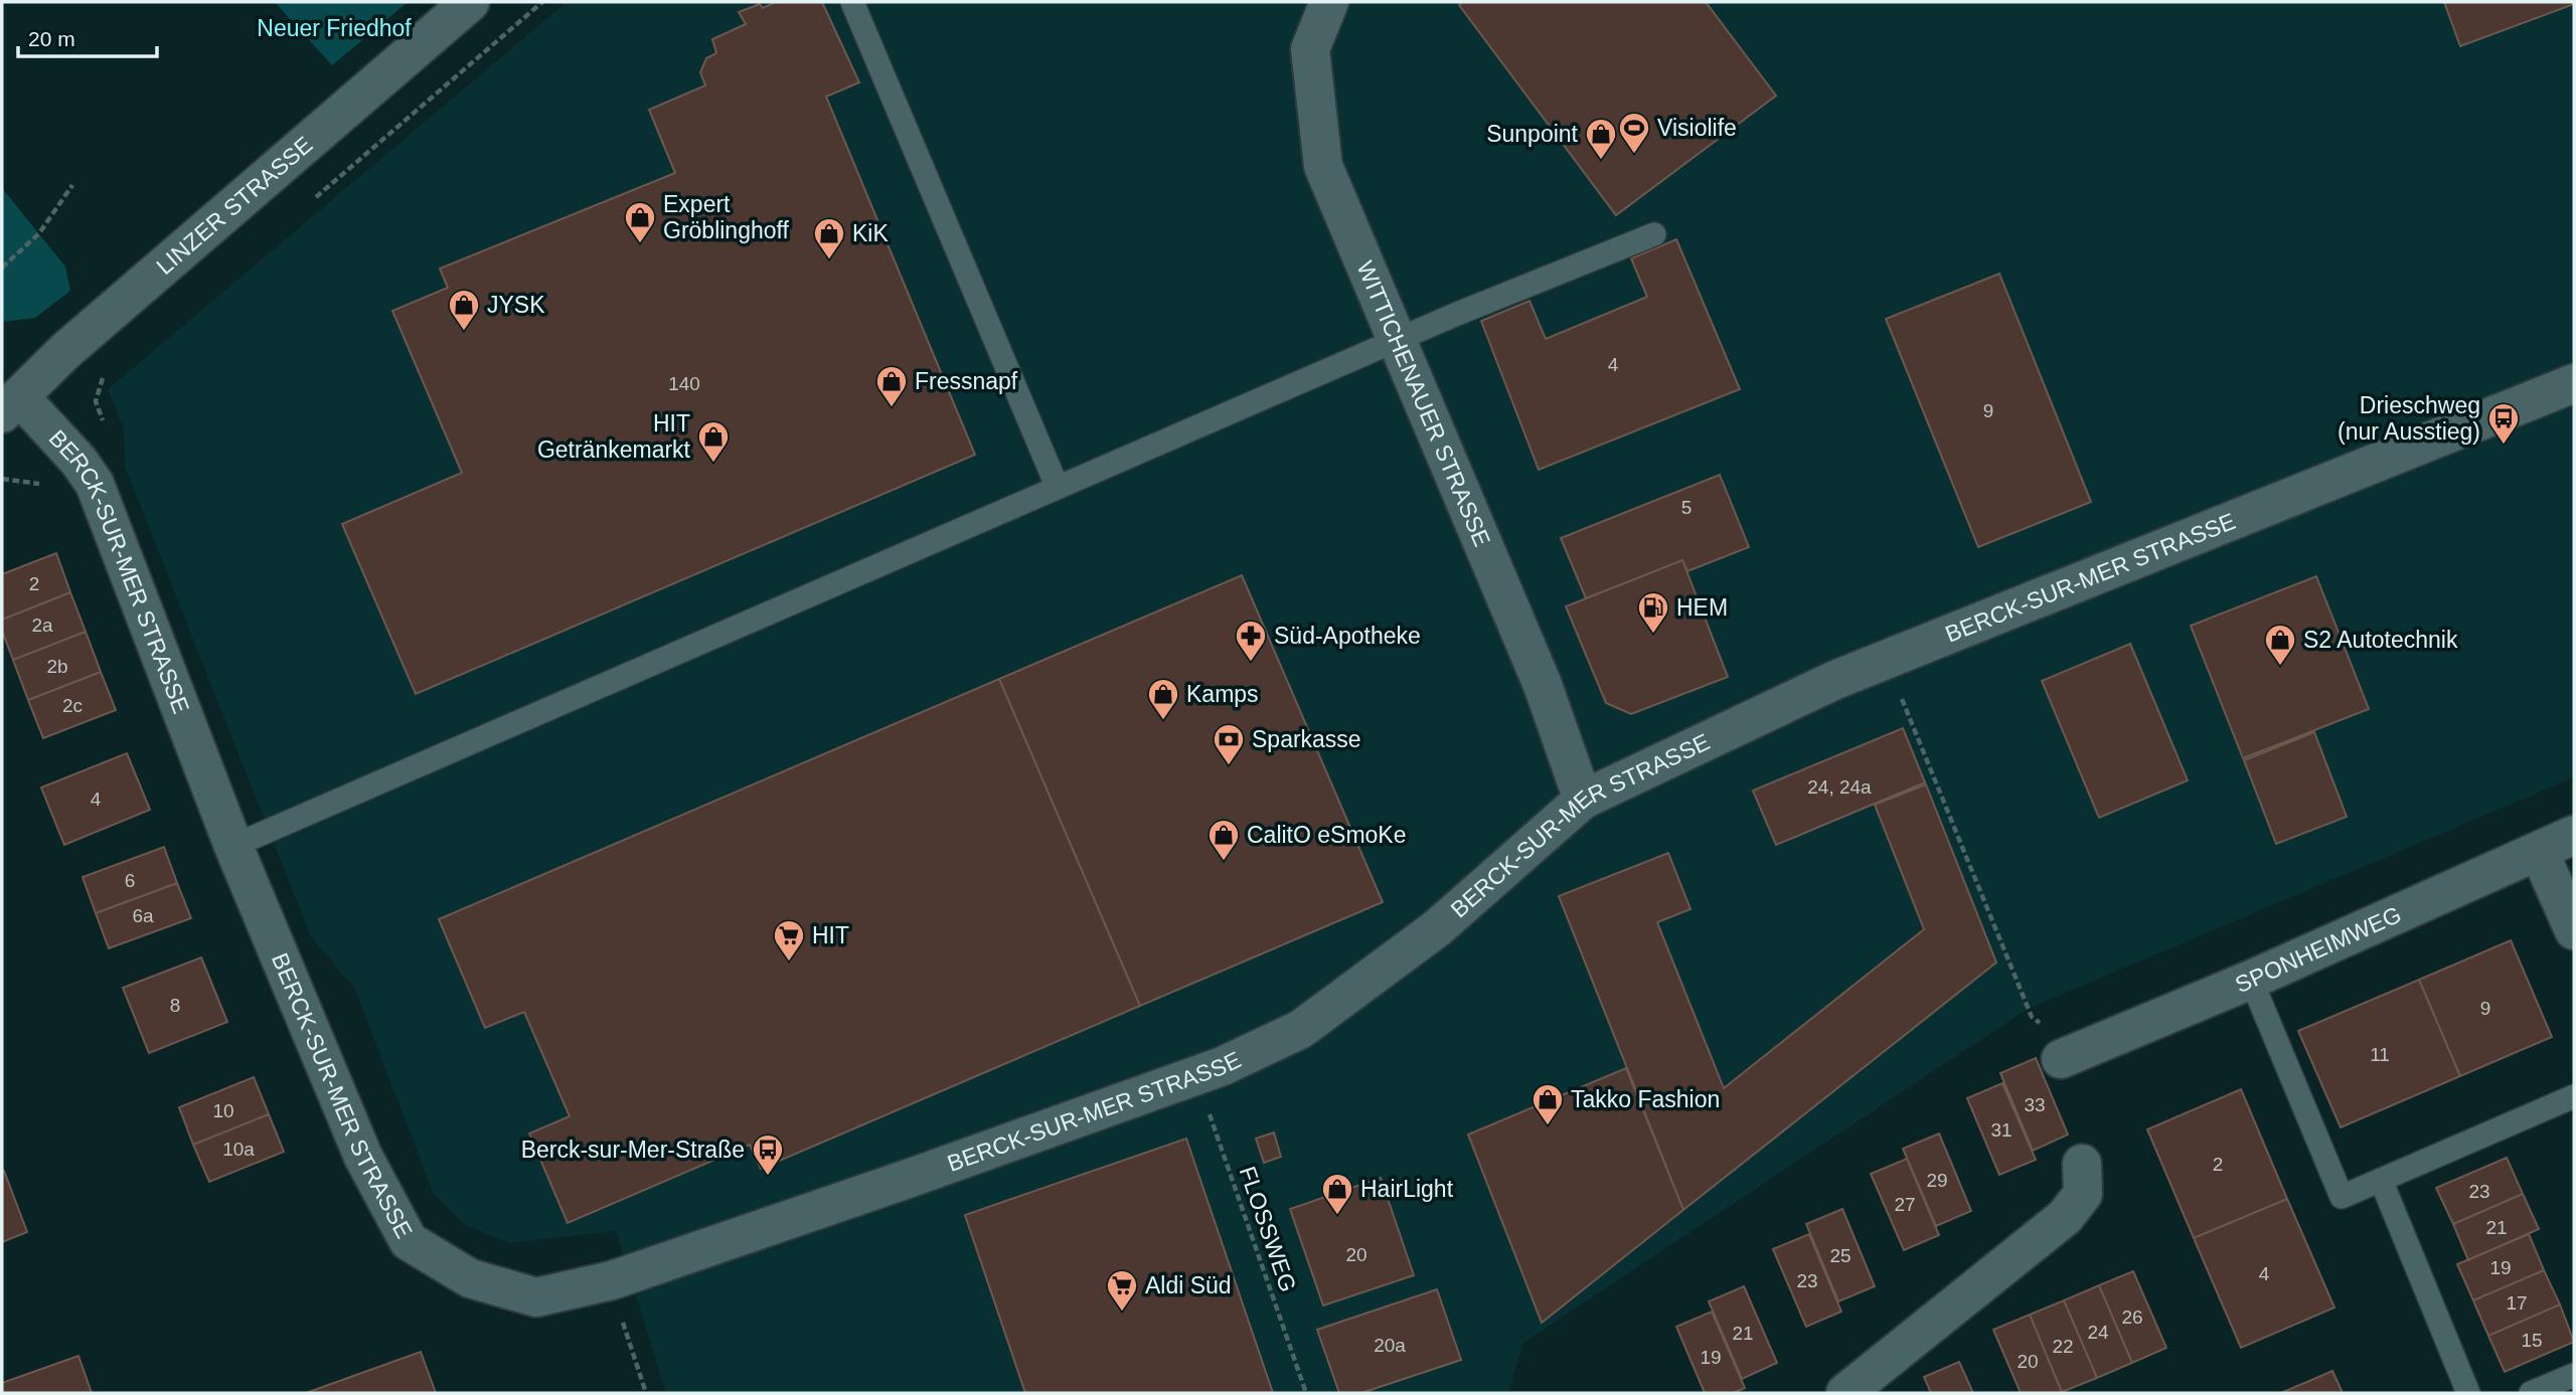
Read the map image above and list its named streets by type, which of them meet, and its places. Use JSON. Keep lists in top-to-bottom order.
{
  "streets": {
    "street": [
      "LINZER STRASSE",
      "WITTICHENAUER STRASSE",
      "BERCK-SUR-MER STRASSE",
      "SPONHEIMWEG"
    ],
    "path": ["FLOSSWEG"]
  },
  "crossings": [
    ["LINZER STRASSE", "BERCK-SUR-MER STRASSE"],
    ["WITTICHENAUER STRASSE", "BERCK-SUR-MER STRASSE"],
    ["BERCK-SUR-MER STRASSE", "FLOSSWEG"]
  ],
  "parks": ["Neuer Friedhof"],
  "places": {
    "sports": ["Visiolife"],
    "shop": [
      "Sunpoint",
      "Expert Gröblinghoff",
      "KiK",
      "JYSK",
      "Fressnapf",
      "HIT Getränkemarkt",
      "S2 Autotechnik",
      "Kamps",
      "CalitO eSmoKe",
      "Takko Fashion",
      "HairLight"
    ],
    "bus stop": ["Drieschweg (nur Ausstieg)", "Berck-sur-Mer-Straße"],
    "fuel station": ["HEM"],
    "pharmacy": ["Süd-Apotheke"],
    "bank": ["Sparkasse"],
    "supermarket": ["HIT", "Aldi Süd"]
  },
  "house_numbers": [
    "4",
    "140",
    "9",
    "5",
    "2",
    "2a",
    "2b",
    "2c",
    "24, 24a",
    "4",
    "6",
    "6a",
    "8",
    "9",
    "11",
    "33",
    "10",
    "31",
    "10a",
    "2",
    "29",
    "23",
    "27",
    "21",
    "20",
    "25",
    "19",
    "4",
    "23",
    "17",
    "26",
    "24",
    "21",
    "15",
    "20a",
    "22",
    "19",
    "20"
  ],
  "scale_bar": "20 m"
}
